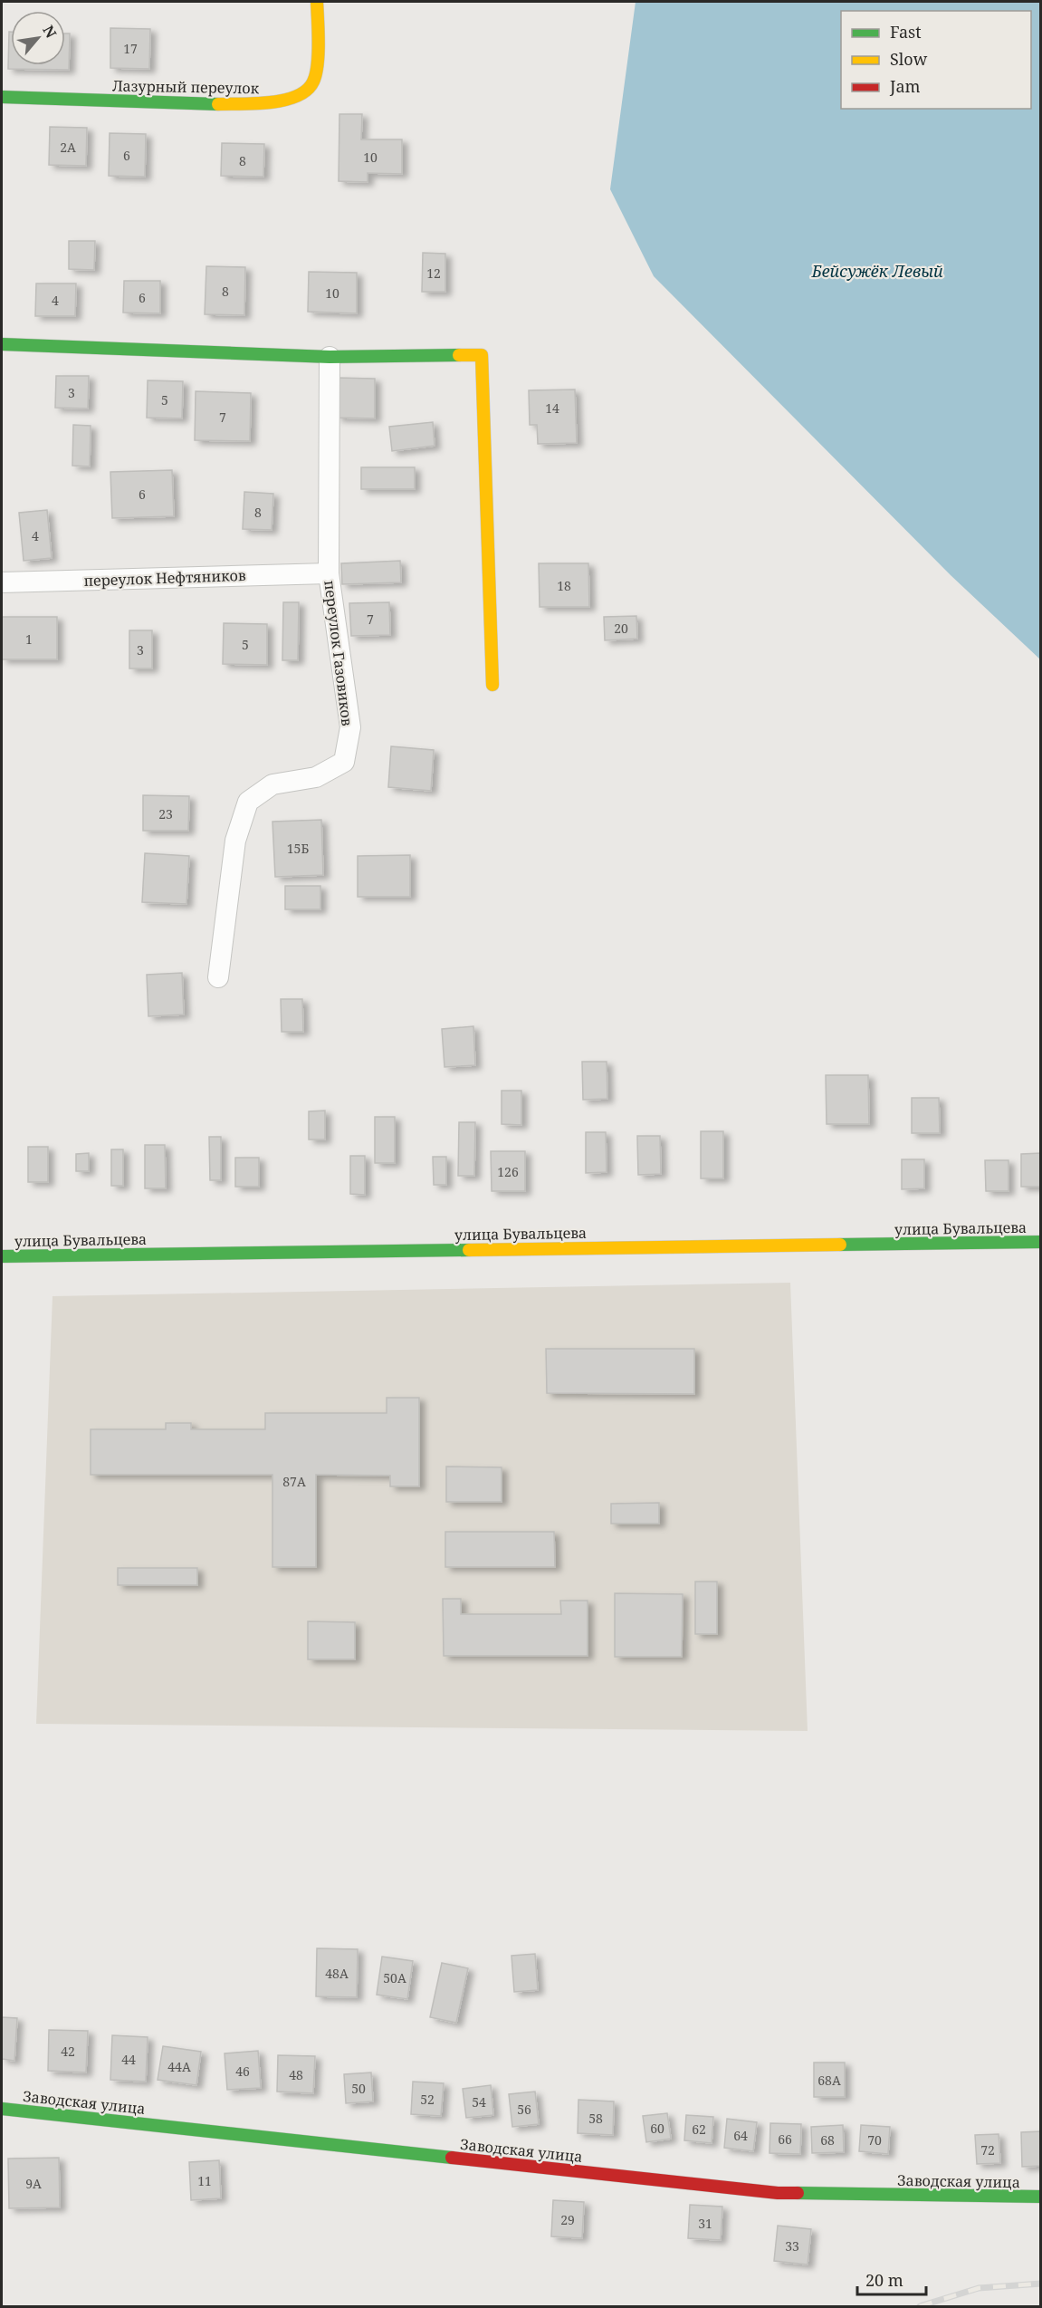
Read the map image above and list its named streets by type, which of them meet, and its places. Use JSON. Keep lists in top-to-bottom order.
{
  "streets": {
    "street": [
      "Лазурный переулок",
      "переулок Нефтяников",
      "переулок Газовиков",
      "улица Бувальцева",
      "Заводская улица"
    ]
  },
  "crossings": [
    ["переулок Нефтяников", "переулок Газовиков"]
  ],
  "water": ["Бейсужёк Левый"],
  "house_numbers": [
    "17",
    "2А",
    "6",
    "10",
    "8",
    "12",
    "8",
    "10",
    "6",
    "4",
    "3",
    "5",
    "14",
    "7",
    "6",
    "8",
    "4",
    "18",
    "7",
    "20",
    "1",
    "5",
    "3",
    "23",
    "15Б",
    "126",
    "87А",
    "48А",
    "50А",
    "42",
    "44",
    "44А",
    "46",
    "48",
    "68А",
    "50",
    "52",
    "54",
    "56",
    "58",
    "60",
    "62",
    "64",
    "66",
    "68",
    "70",
    "72",
    "11",
    "9А",
    "29",
    "31",
    "33"
  ],
  "legend": ["Fast", "Slow", "Jam"],
  "scale_bar": "20 m",
  "north": "top right"
}
